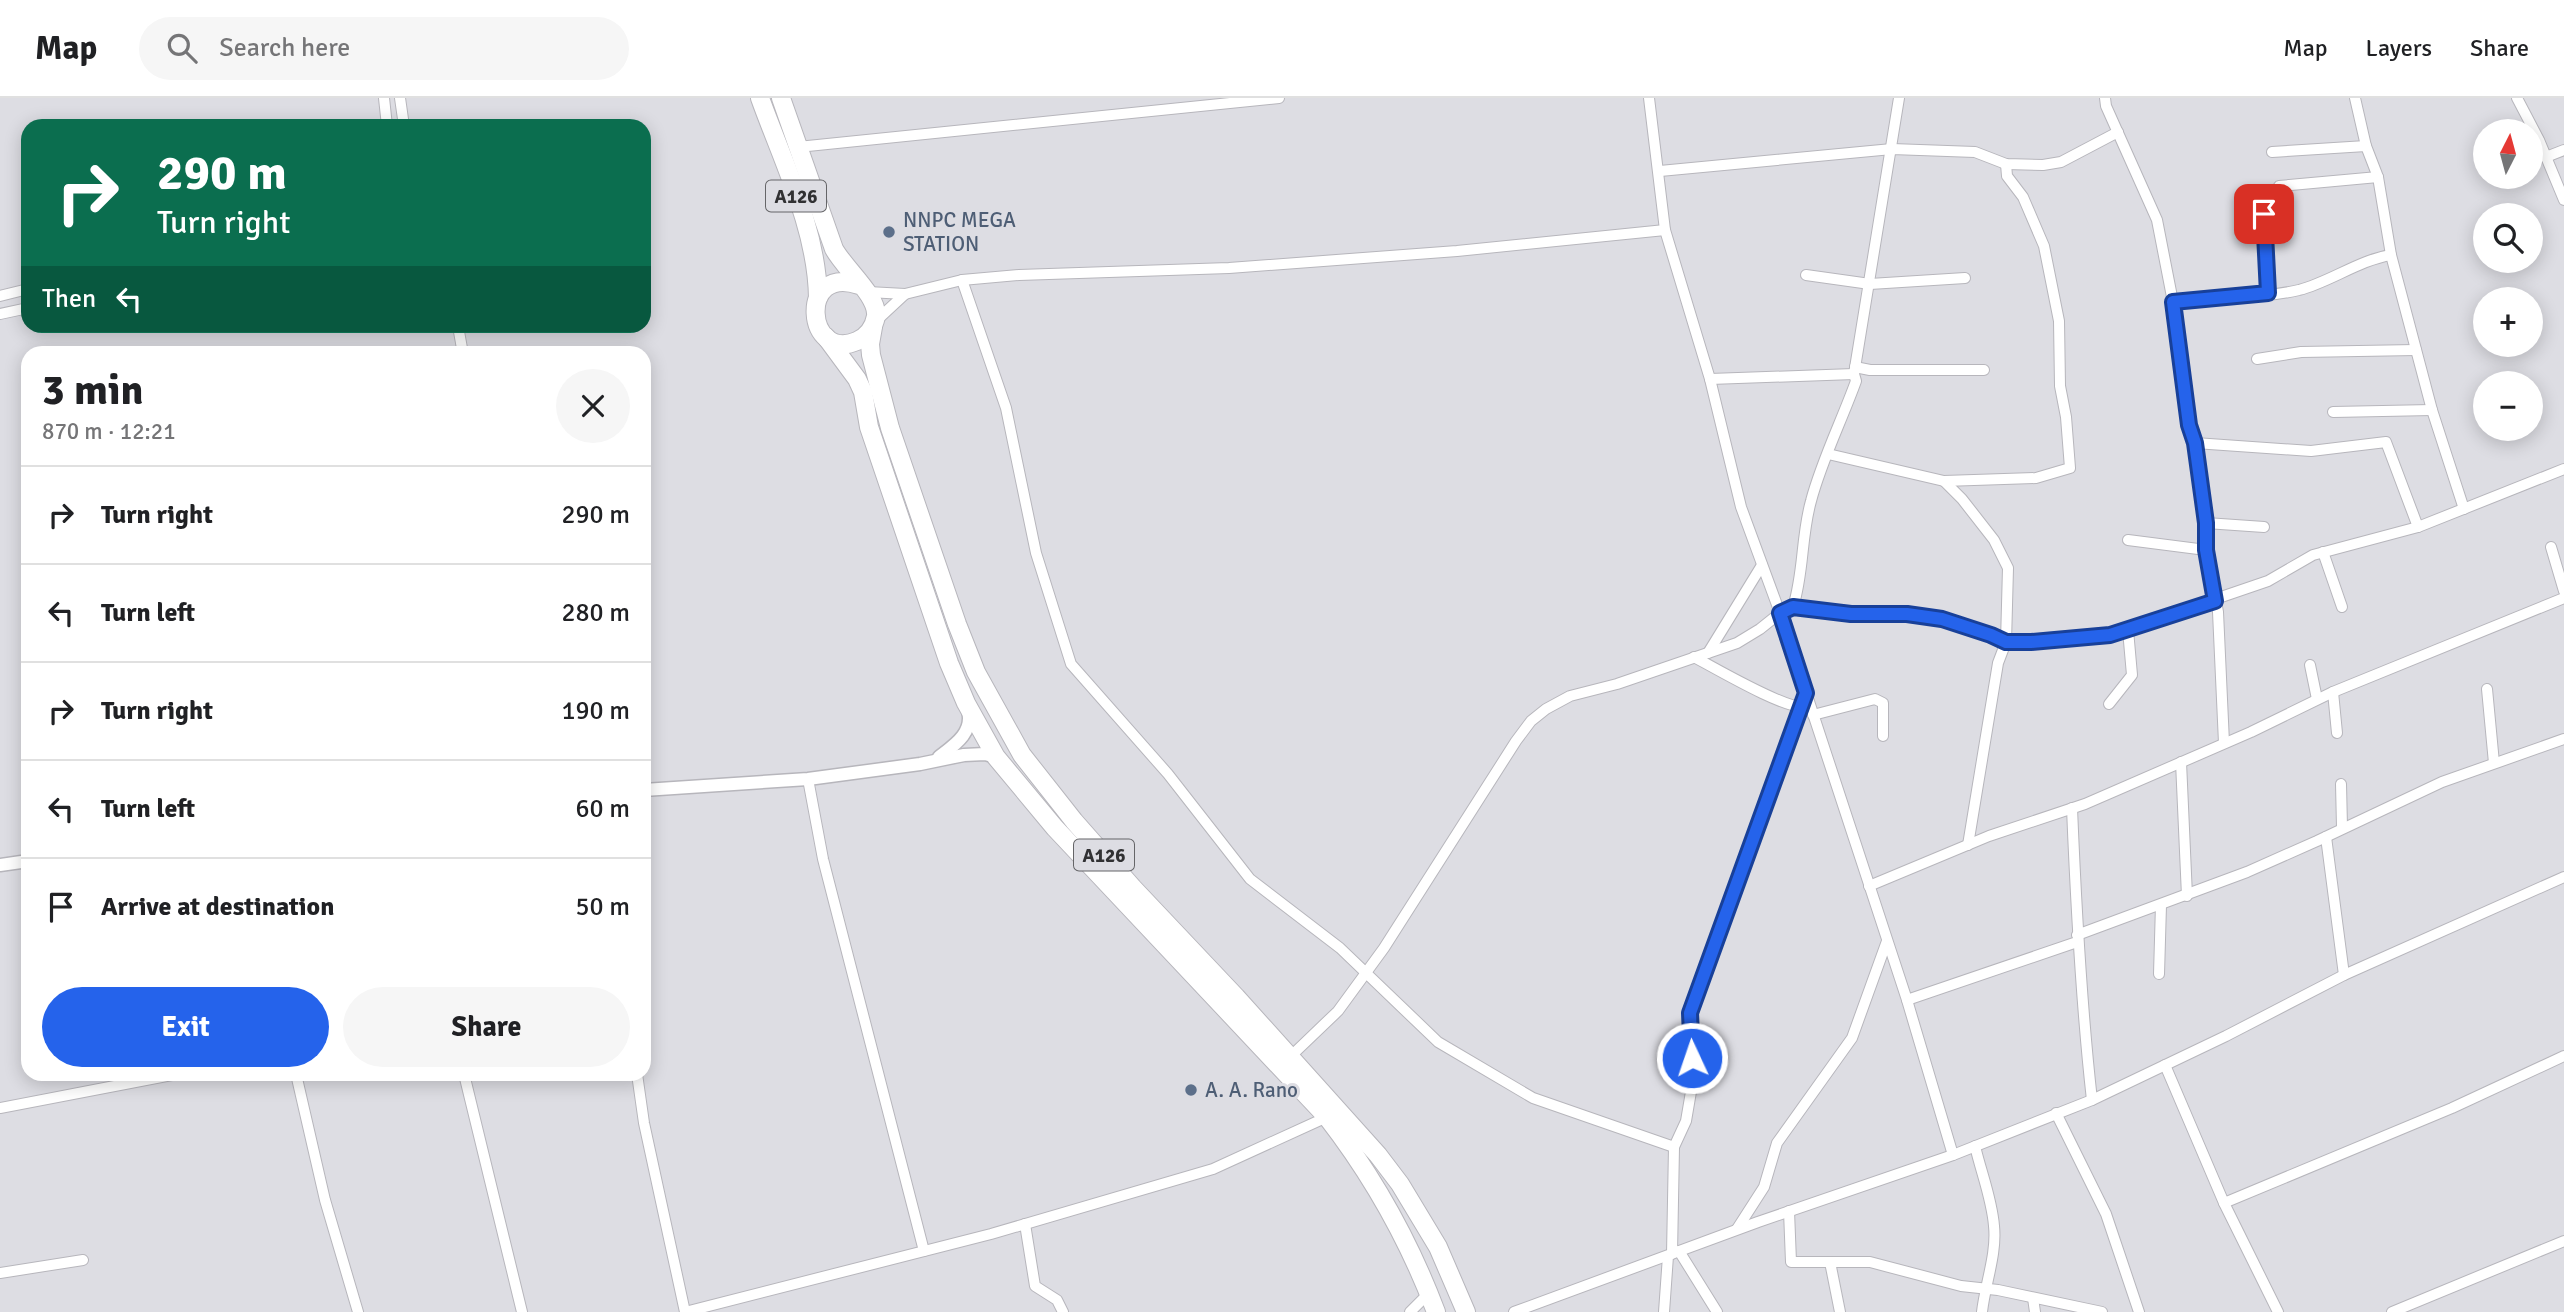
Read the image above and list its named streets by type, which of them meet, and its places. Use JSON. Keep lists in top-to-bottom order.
{
  "streets": {
    "highway": ["A126"]
  },
  "places": ["NNPC MEGA STATION", "A. A. Rano"],
  "north": "top",
  "page": {
    "header": "Map",
    "search": "Search here",
    "nav": ["Map", "Layers", "Share"],
    "map_buttons": ["+", "−"],
    "turn": ["290 m", "Turn right"],
    "then": "Then",
    "heading": ["3 min", "870 m · 12:21"],
    "list": [
      {
        "name": "Turn right",
        "value": "290 m"
      },
      {
        "name": "Turn left",
        "value": "280 m"
      },
      {
        "name": "Turn right",
        "value": "190 m"
      },
      {
        "name": "Turn left",
        "value": "60 m"
      },
      {
        "name": "Arrive at destination",
        "value": "50 m"
      }
    ],
    "buttons": ["Exit", "Share"]
  }
}
